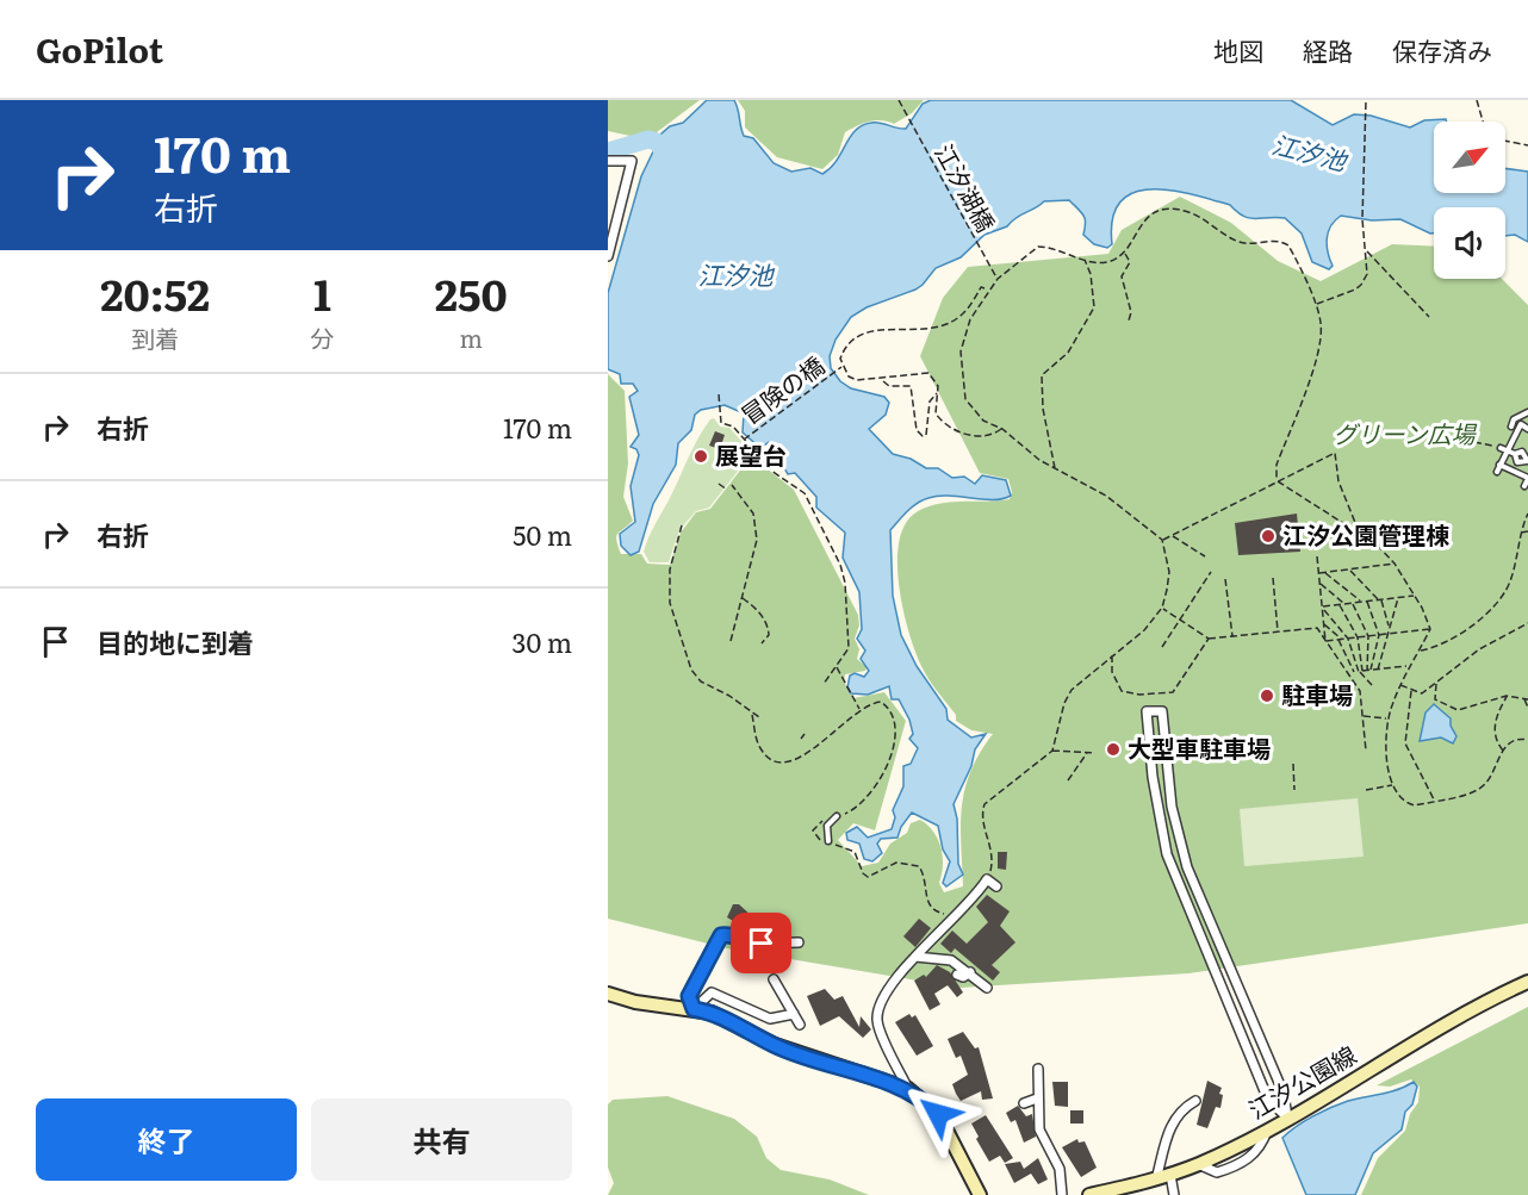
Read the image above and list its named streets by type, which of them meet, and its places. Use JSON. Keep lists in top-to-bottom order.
{
  "streets": {
    "main road": ["江汐公園線"],
    "path": ["江汐湖橋", "冒険の橋"]
  },
  "water": ["江汐池"],
  "parks": ["グリーン広場"],
  "places": [
    "展望台",
    "江汐公園管理棟",
    "駐車場",
    "大型車駐車場"
  ],
  "north": "top right",
  "page": {
    "header": "GoPilot",
    "nav": ["地図", "経路", "保存済み"],
    "turn": ["170 m", "右折"],
    "eta": [
      "20:52",
      "到着",
      "1",
      "分",
      "250",
      "m"
    ],
    "list": [
      {
        "name": "右折",
        "value": "170 m"
      },
      {
        "name": "右折",
        "value": "50 m"
      },
      {
        "name": "目的地に到着",
        "value": "30 m"
      }
    ],
    "buttons": ["終了", "共有"]
  }
}
